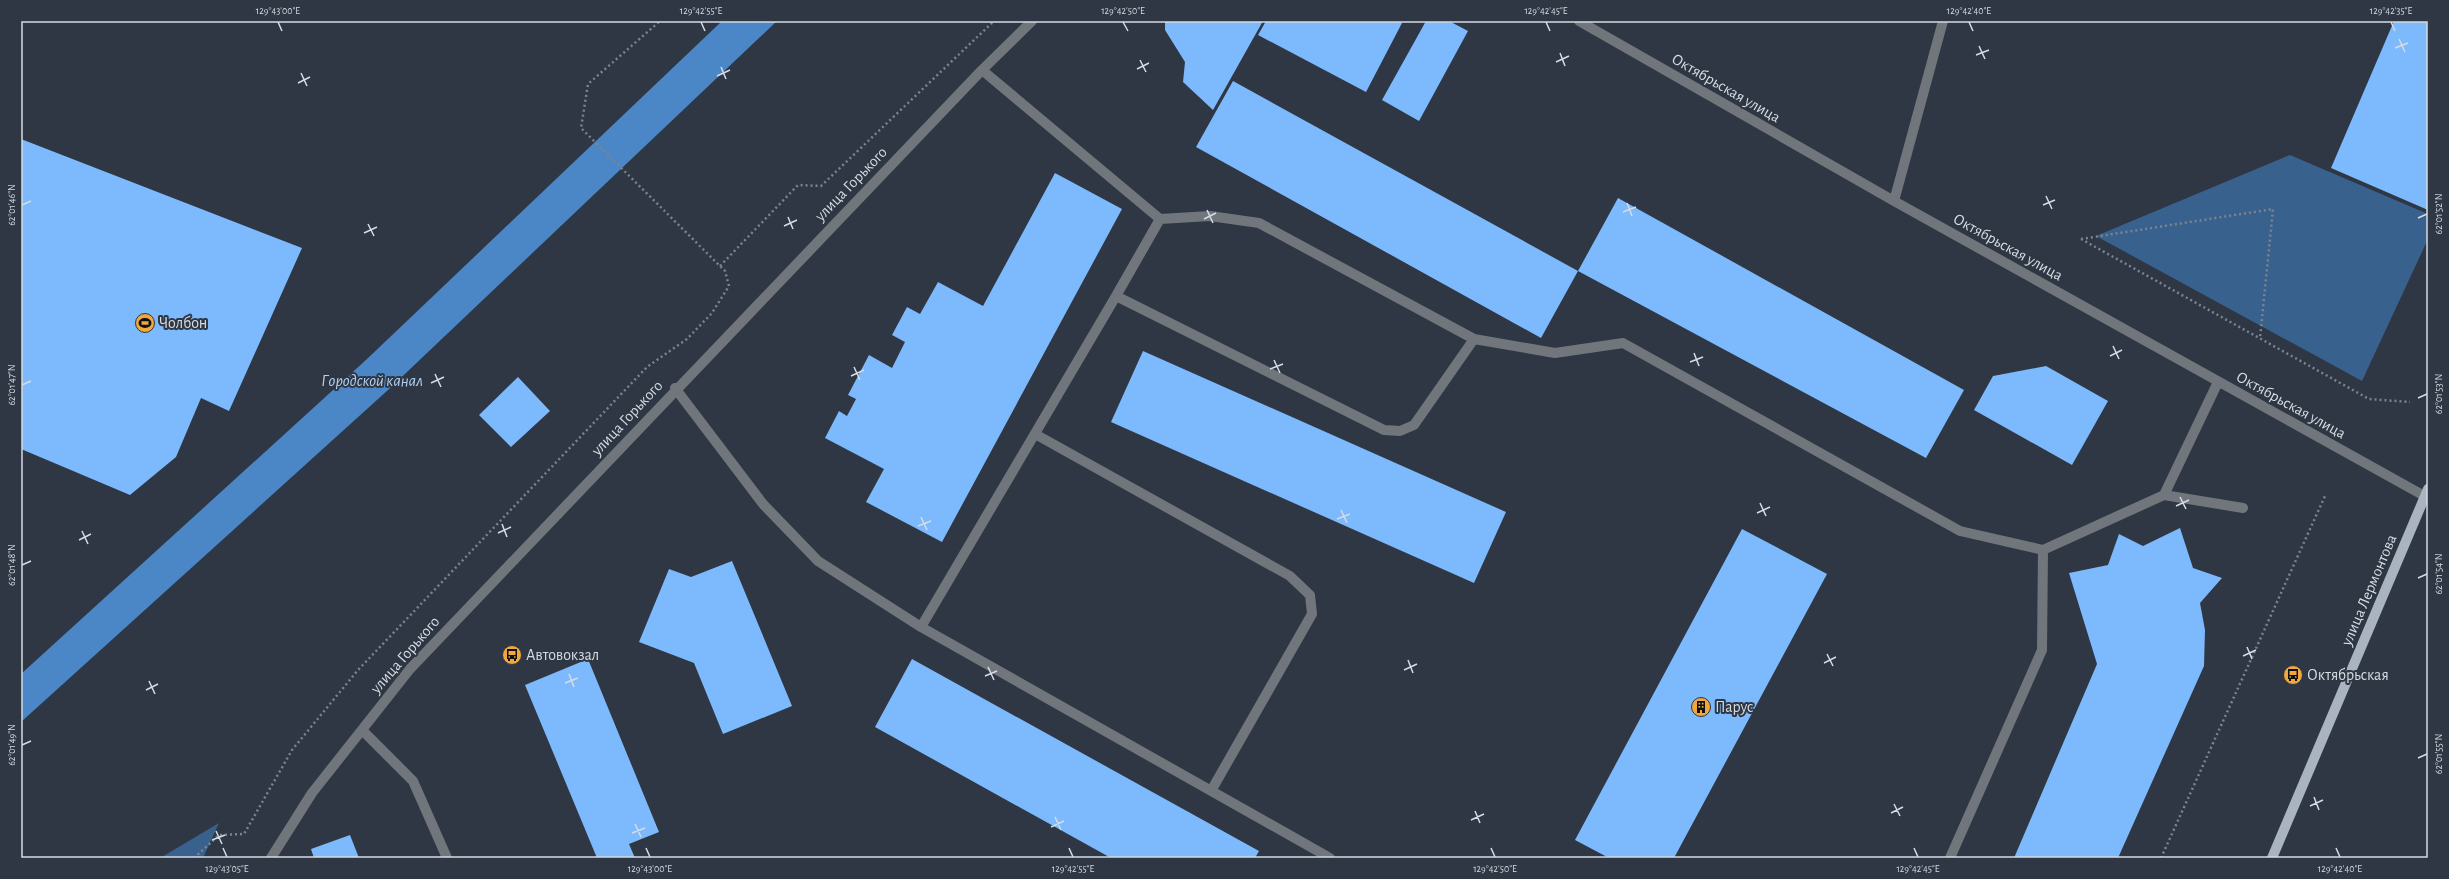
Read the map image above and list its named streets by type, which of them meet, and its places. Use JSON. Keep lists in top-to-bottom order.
{
  "streets": {
    "main road": ["улица Лермонтова"],
    "street": ["Октябрьская улица", "улица Горького"]
  },
  "crossings": [
    ["Октябрьская улица", "улица Лермонтова"]
  ],
  "water": ["Городской канал"],
  "places": {
    "sports": ["Чолбон"],
    "bus stop": ["Автовокзал", "Октябрьская"],
    "building": ["Парус"]
  },
  "coordinates": [
    "129°43'00\"E",
    "129°42'55\"E",
    "129°42'50\"E",
    "129°42'45\"E",
    "129°42'40\"E",
    "129°42'35\"E",
    "62°01'46\"N",
    "62°01'52\"N",
    "62°01'47\"N",
    "62°01'53\"N",
    "62°01'48\"N",
    "62°01'54\"N",
    "62°01'49\"N",
    "62°01'55\"N",
    "129°43'05\"E"
  ]
}
